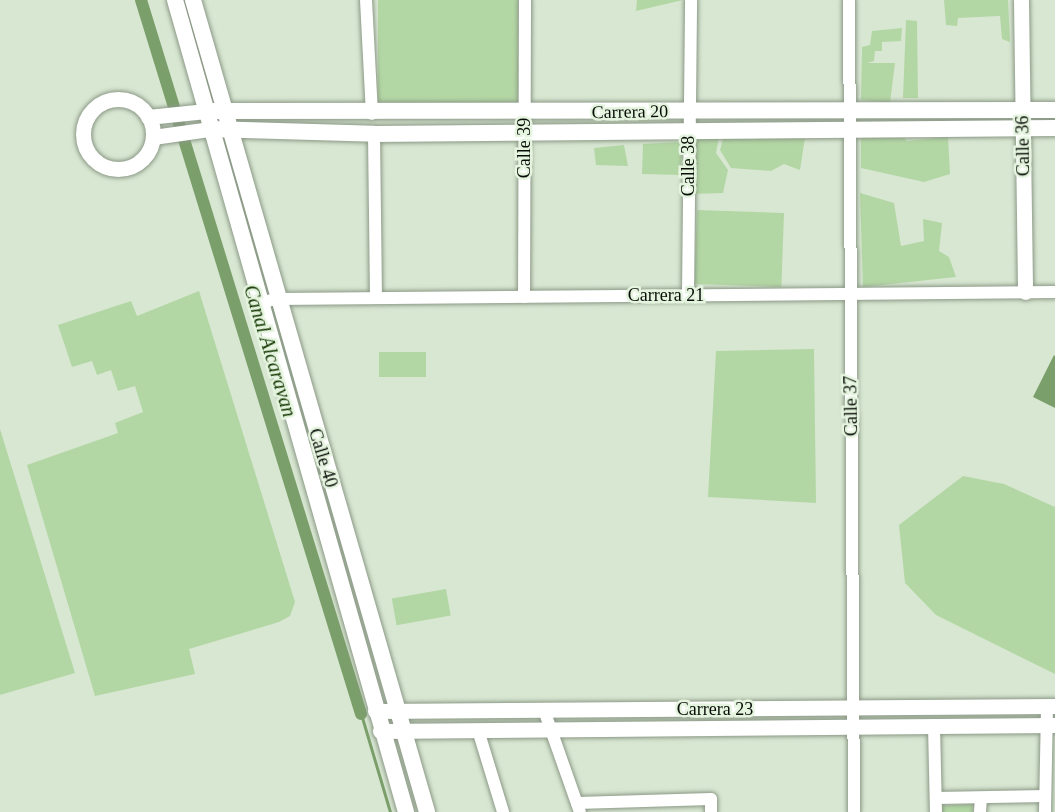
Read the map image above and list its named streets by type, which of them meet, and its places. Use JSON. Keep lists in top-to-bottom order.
{
  "streets": {
    "main road": ["Carrera 20", "Calle 40"],
    "street": [
      "Calle 36",
      "Calle 39",
      "Calle 38",
      "Carrera 21",
      "Calle 37",
      "Carrera 23"
    ]
  },
  "crossings": [
    ["Carrera 20", "Calle 36"],
    ["Carrera 20", "Calle 39"],
    ["Carrera 20", "Calle 38"],
    ["Carrera 20", "Calle 37"],
    ["Carrera 20", "Calle 40"],
    ["Calle 36", "Carrera 21"],
    ["Calle 39", "Carrera 21"],
    ["Calle 38", "Carrera 21"],
    ["Carrera 21", "Calle 37"],
    ["Carrera 21", "Calle 40"],
    ["Calle 37", "Carrera 23"],
    ["Calle 40", "Carrera 23"]
  ],
  "water": ["Canal Alcaravan"]
}
